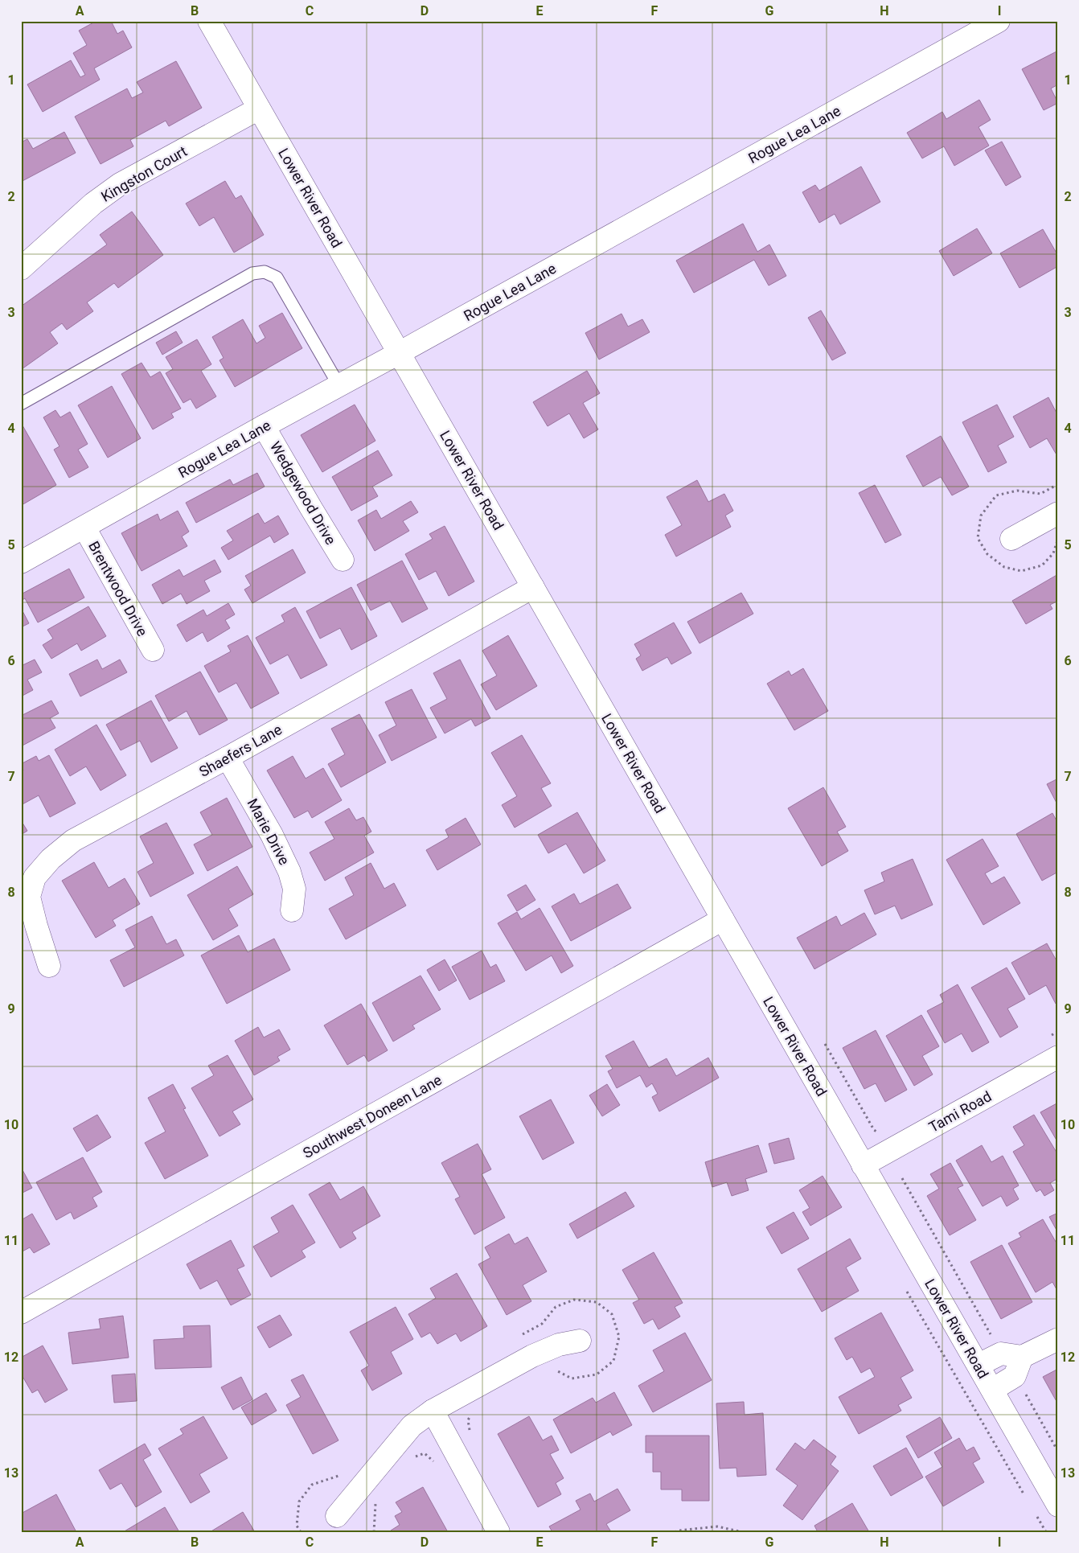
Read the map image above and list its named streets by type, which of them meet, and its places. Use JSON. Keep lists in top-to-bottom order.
{
  "streets": {
    "street": [
      "Rogue Lea Lane",
      "Kingston Court",
      "Lower River Road",
      "Wedgewood Drive",
      "Brentwood Drive",
      "Shaefers Lane",
      "Marie Drive",
      "Tami Road",
      "Southwest Doneen Lane"
    ]
  },
  "crossings": [
    ["Rogue Lea Lane", "Lower River Road"],
    ["Rogue Lea Lane", "Wedgewood Drive"],
    ["Rogue Lea Lane", "Brentwood Drive"],
    ["Kingston Court", "Lower River Road"],
    ["Lower River Road", "Shaefers Lane"],
    ["Lower River Road", "Tami Road"],
    ["Lower River Road", "Southwest Doneen Lane"],
    ["Shaefers Lane", "Marie Drive"]
  ],
  "grid": {
    "columns": [
      "A",
      "B",
      "C",
      "D",
      "E",
      "F",
      "G",
      "H",
      "I"
    ],
    "rows": [
      "1",
      "2",
      "3",
      "4",
      "5",
      "6",
      "7",
      "8",
      "9",
      "10",
      "11",
      "12",
      "13"
    ]
  }
}
